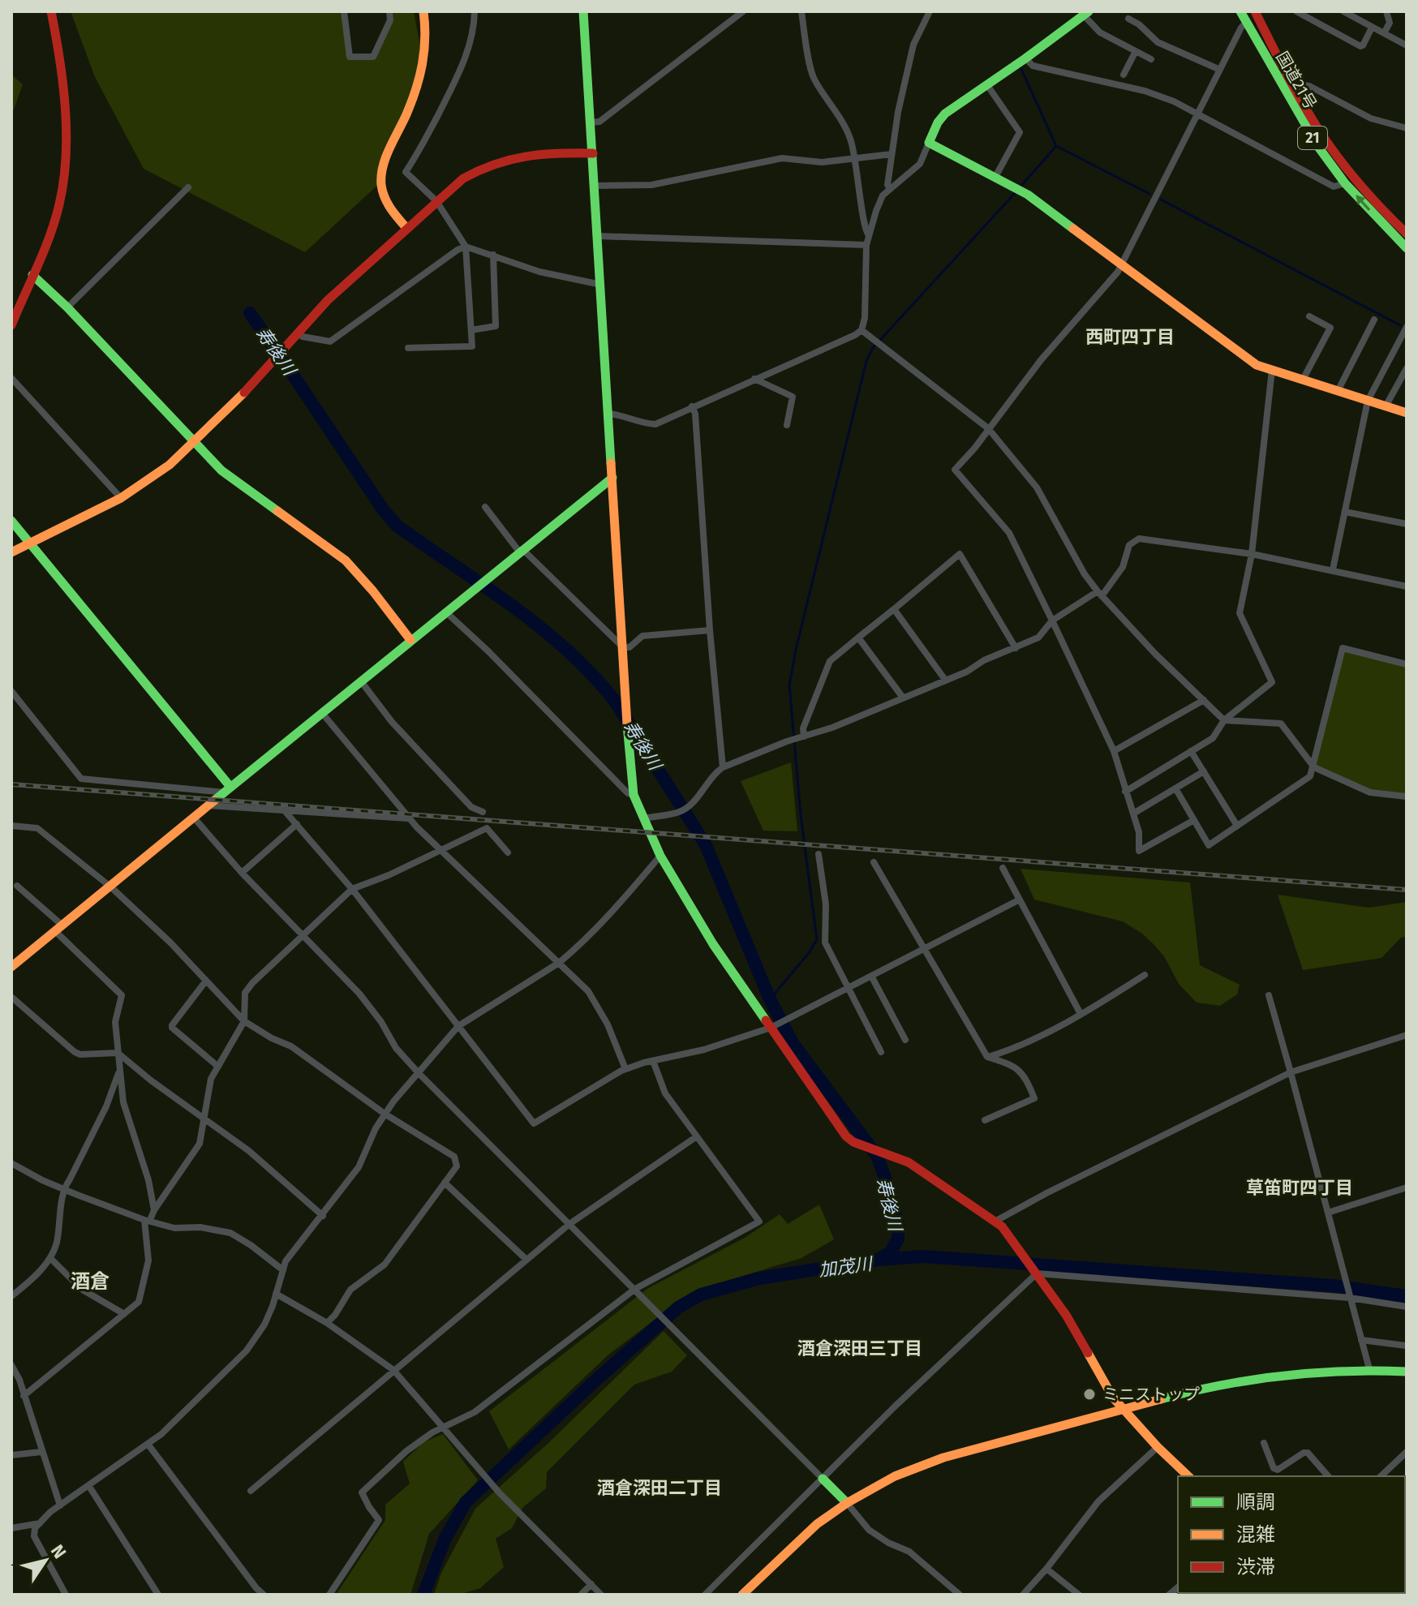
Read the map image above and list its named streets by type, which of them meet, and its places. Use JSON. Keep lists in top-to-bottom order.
{
  "streets": {
    "main road": ["国道21号", "21"]
  },
  "districts": [
    "西町四丁目",
    "草笛町四丁目",
    "酒倉",
    "酒倉深田三丁目",
    "酒倉深田二丁目"
  ],
  "water": ["寿後川", "加茂川"],
  "places": ["ミニストップ"],
  "legend": ["順調", "混雑", "渋滞"],
  "north": "top right"
}
